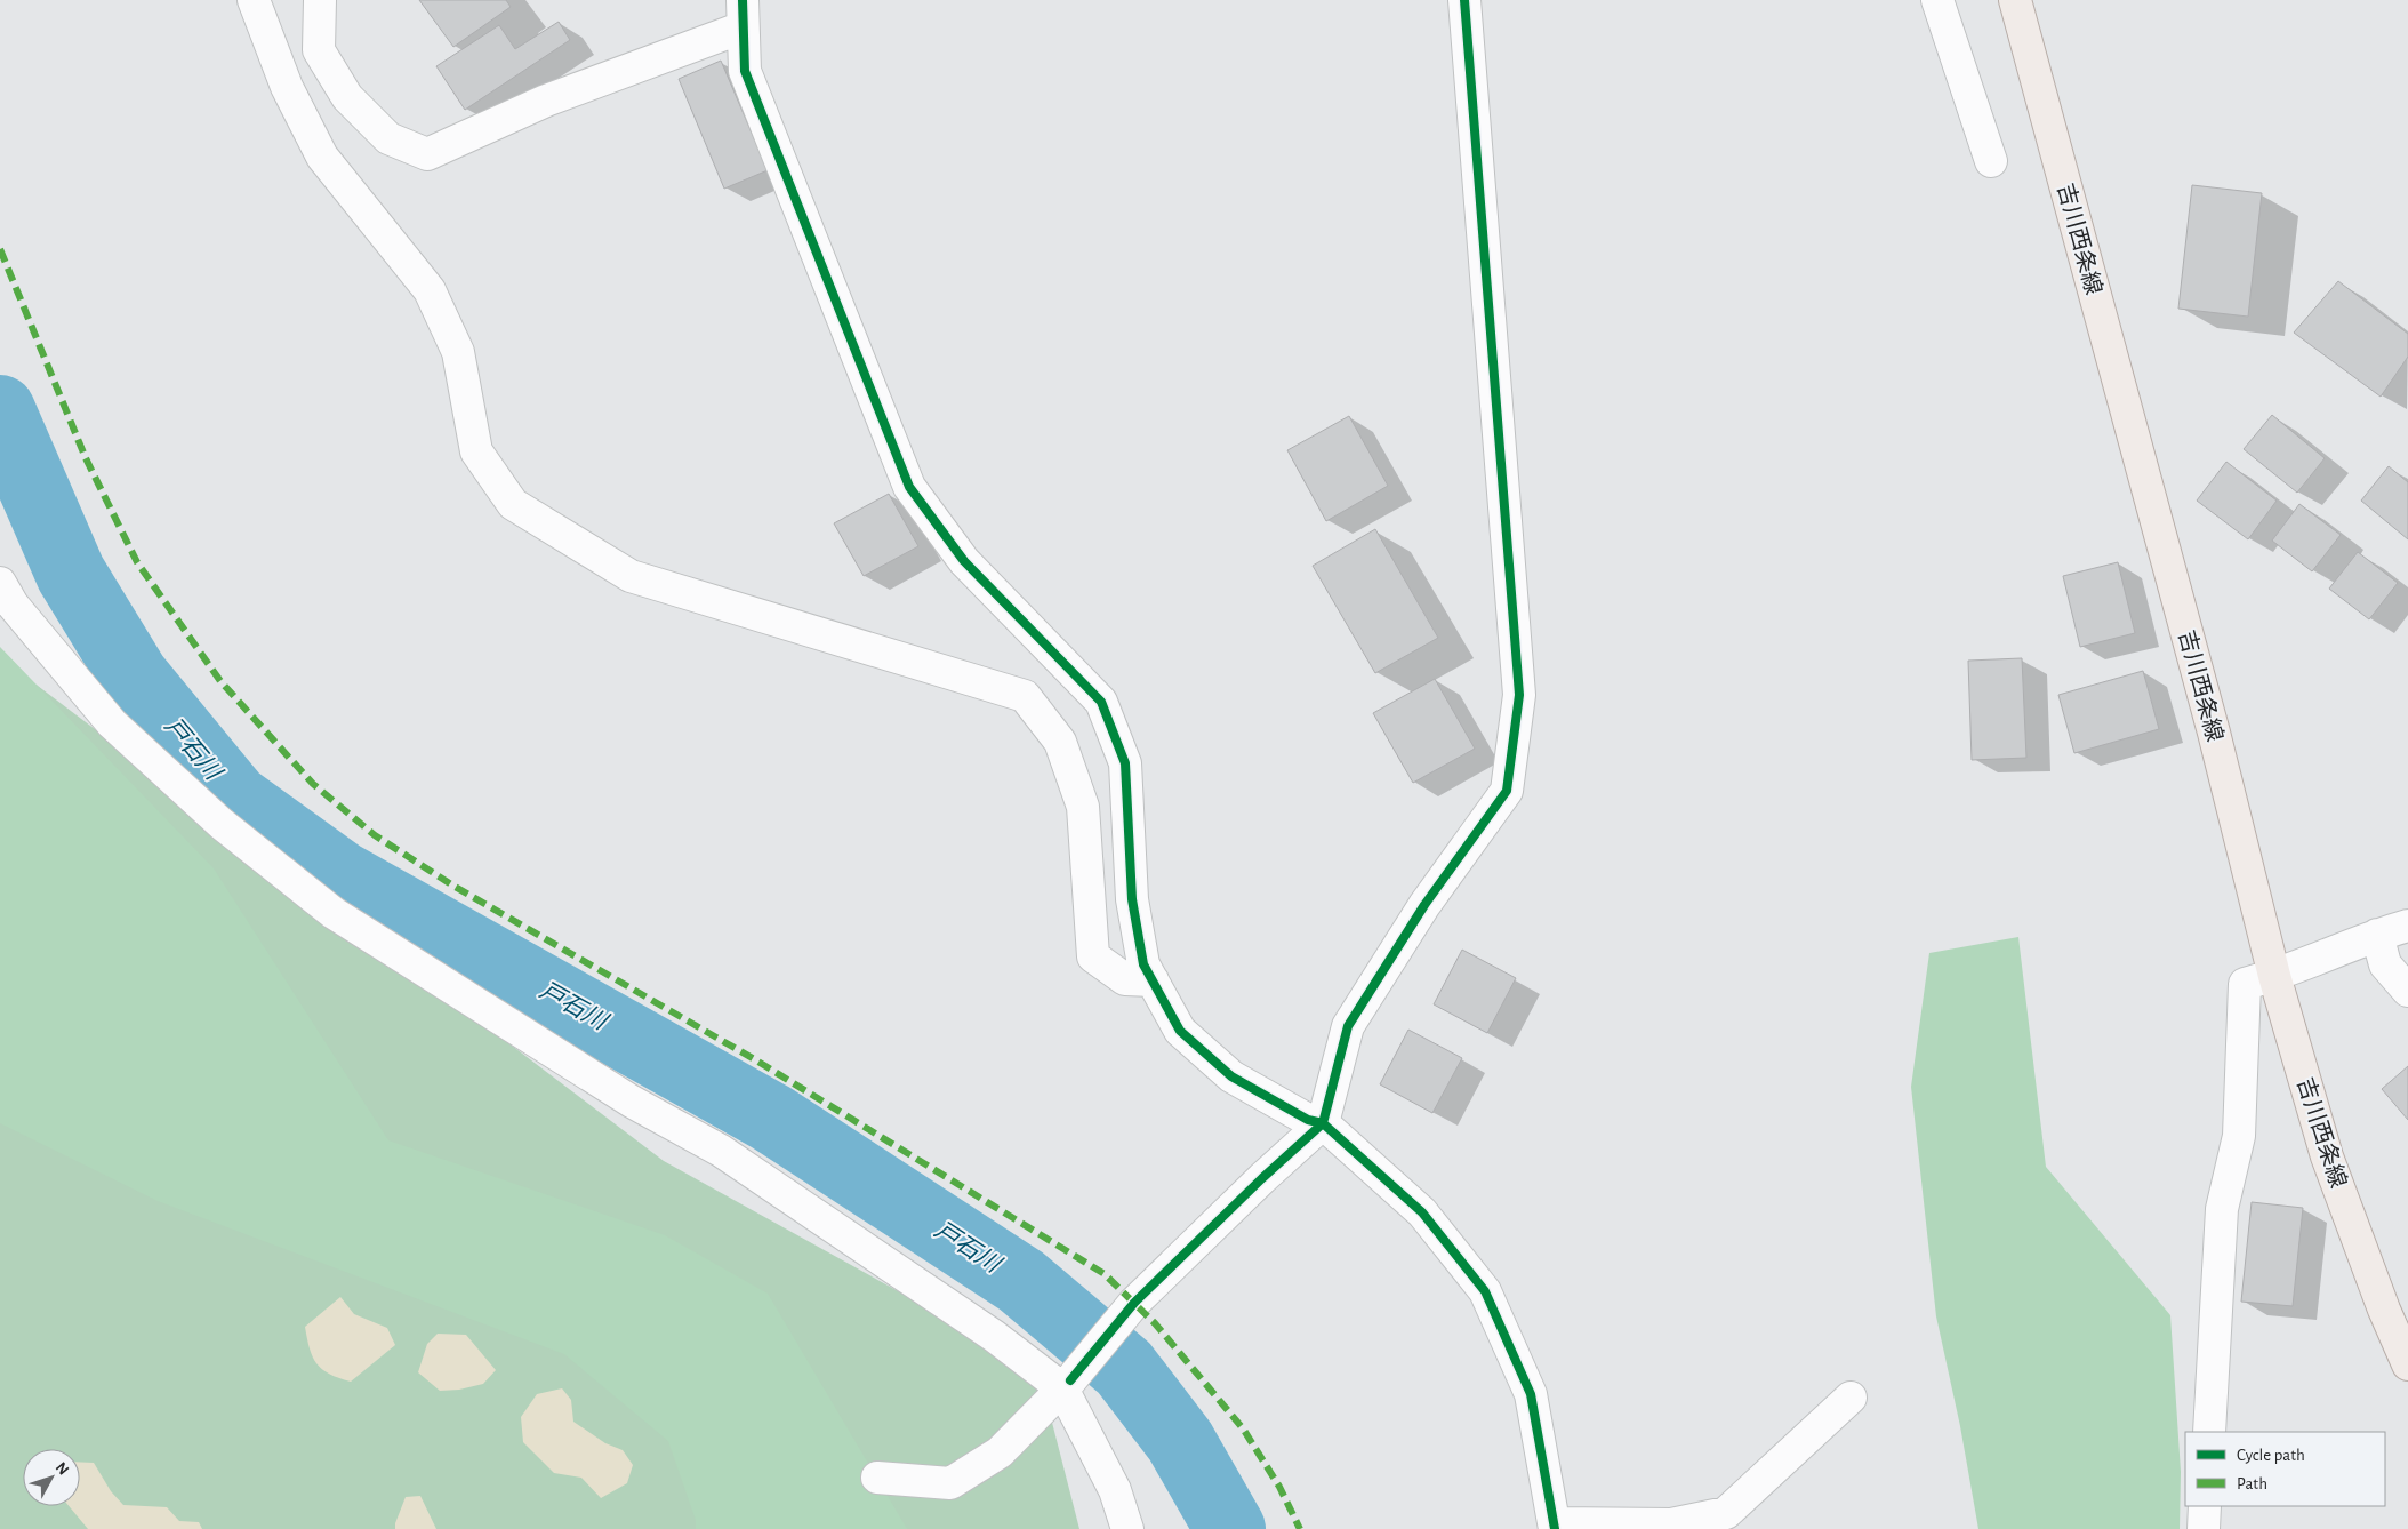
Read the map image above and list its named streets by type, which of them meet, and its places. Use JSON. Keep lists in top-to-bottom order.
{
  "streets": {
    "main road": ["吉川西条線"]
  },
  "water": ["戸石川"],
  "legend": ["Cycle path", "Path"],
  "north": "top right"
}
